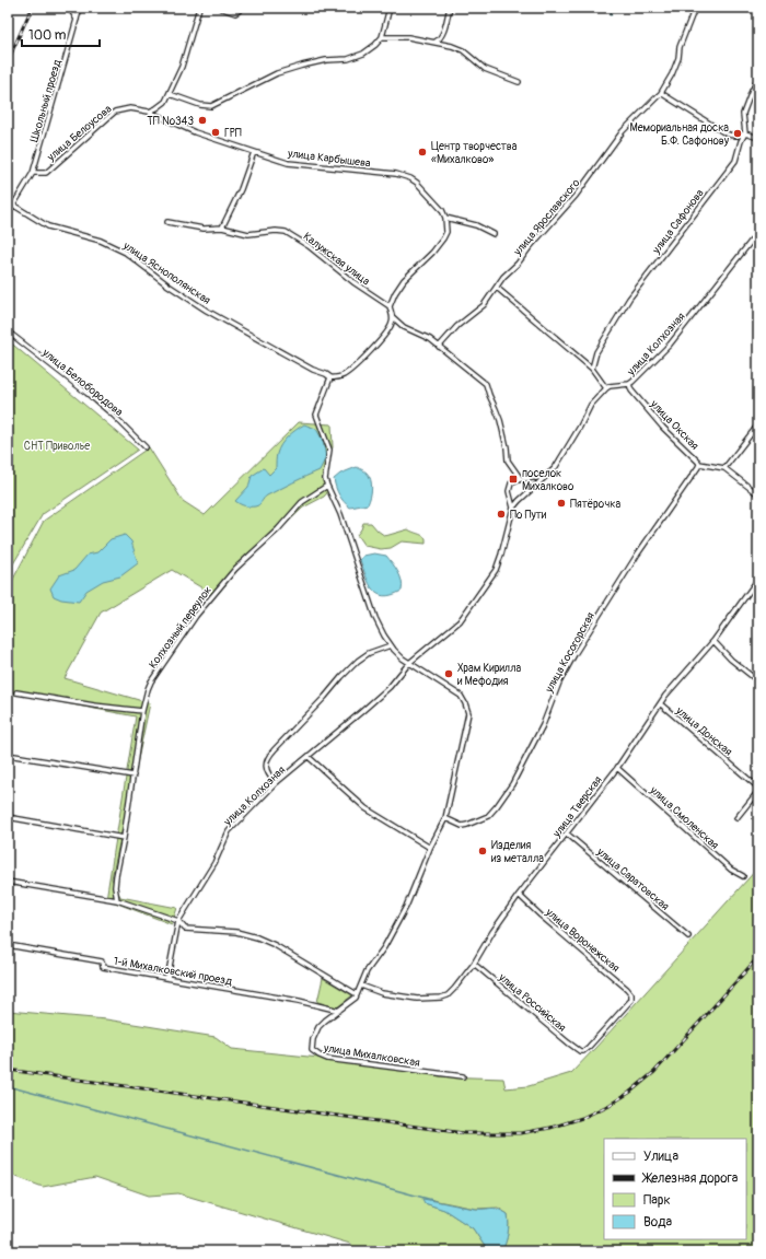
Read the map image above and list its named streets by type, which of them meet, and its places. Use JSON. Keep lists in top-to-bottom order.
{
  "streets": {
    "street": [
      "Школьный проезд",
      "улица Белоусова",
      "улица Карбышева",
      "улица Ярославского",
      "улица Сафонова",
      "Калужская улица",
      "улица Яснополянская",
      "улица Колхозная",
      "улица Белобородова",
      "улица Окская",
      "Колхозный переулок",
      "улица Косогорская",
      "улица Донская",
      "улица Тверская",
      "улица Смоленская",
      "улица Саратовская",
      "улица Воронежская",
      "1-й Михалковский проезд",
      "улица Российская",
      "улица Михалковская"
    ]
  },
  "crossings": [
    ["Школьный проезд", "улица Белоусова"],
    ["Школьный проезд", "улица Яснополянская"],
    ["улица Белоусова", "улица Карбышева"],
    ["улица Колхозная", "улица Окская"],
    ["улица Колхозная", "1-й Михалковский проезд"],
    ["улица Окская", "улица Косогорская"],
    ["улица Донская", "улица Тверская"],
    ["улица Тверская", "улица Смоленская"],
    ["улица Тверская", "улица Саратовская"],
    ["улица Тверская", "улица Воронежская"],
    ["улица Тверская", "улица Российская"],
    ["улица Тверская", "улица Михалковская"],
    ["улица Воронежская", "улица Российская"],
    ["1-й Михалковский проезд", "улица Михалковская"]
  ],
  "parks": ["СНТ Приволье"],
  "places": {
    "other": [
      "ТП №343",
      "ГРП",
      "Мемориальная доска Б.Ф. Сафонову",
      "Центр творчества «Михалково»",
      "Пятёрочка",
      "По Пути",
      "Храм Кирилла и Мефодия",
      "Изделия из металла"
    ],
    "transit": ["поселок Михалково"]
  },
  "legend": [
    "Улица",
    "Железная дорога",
    "Парк",
    "Вода"
  ],
  "scale_bar": "100 m"
}
